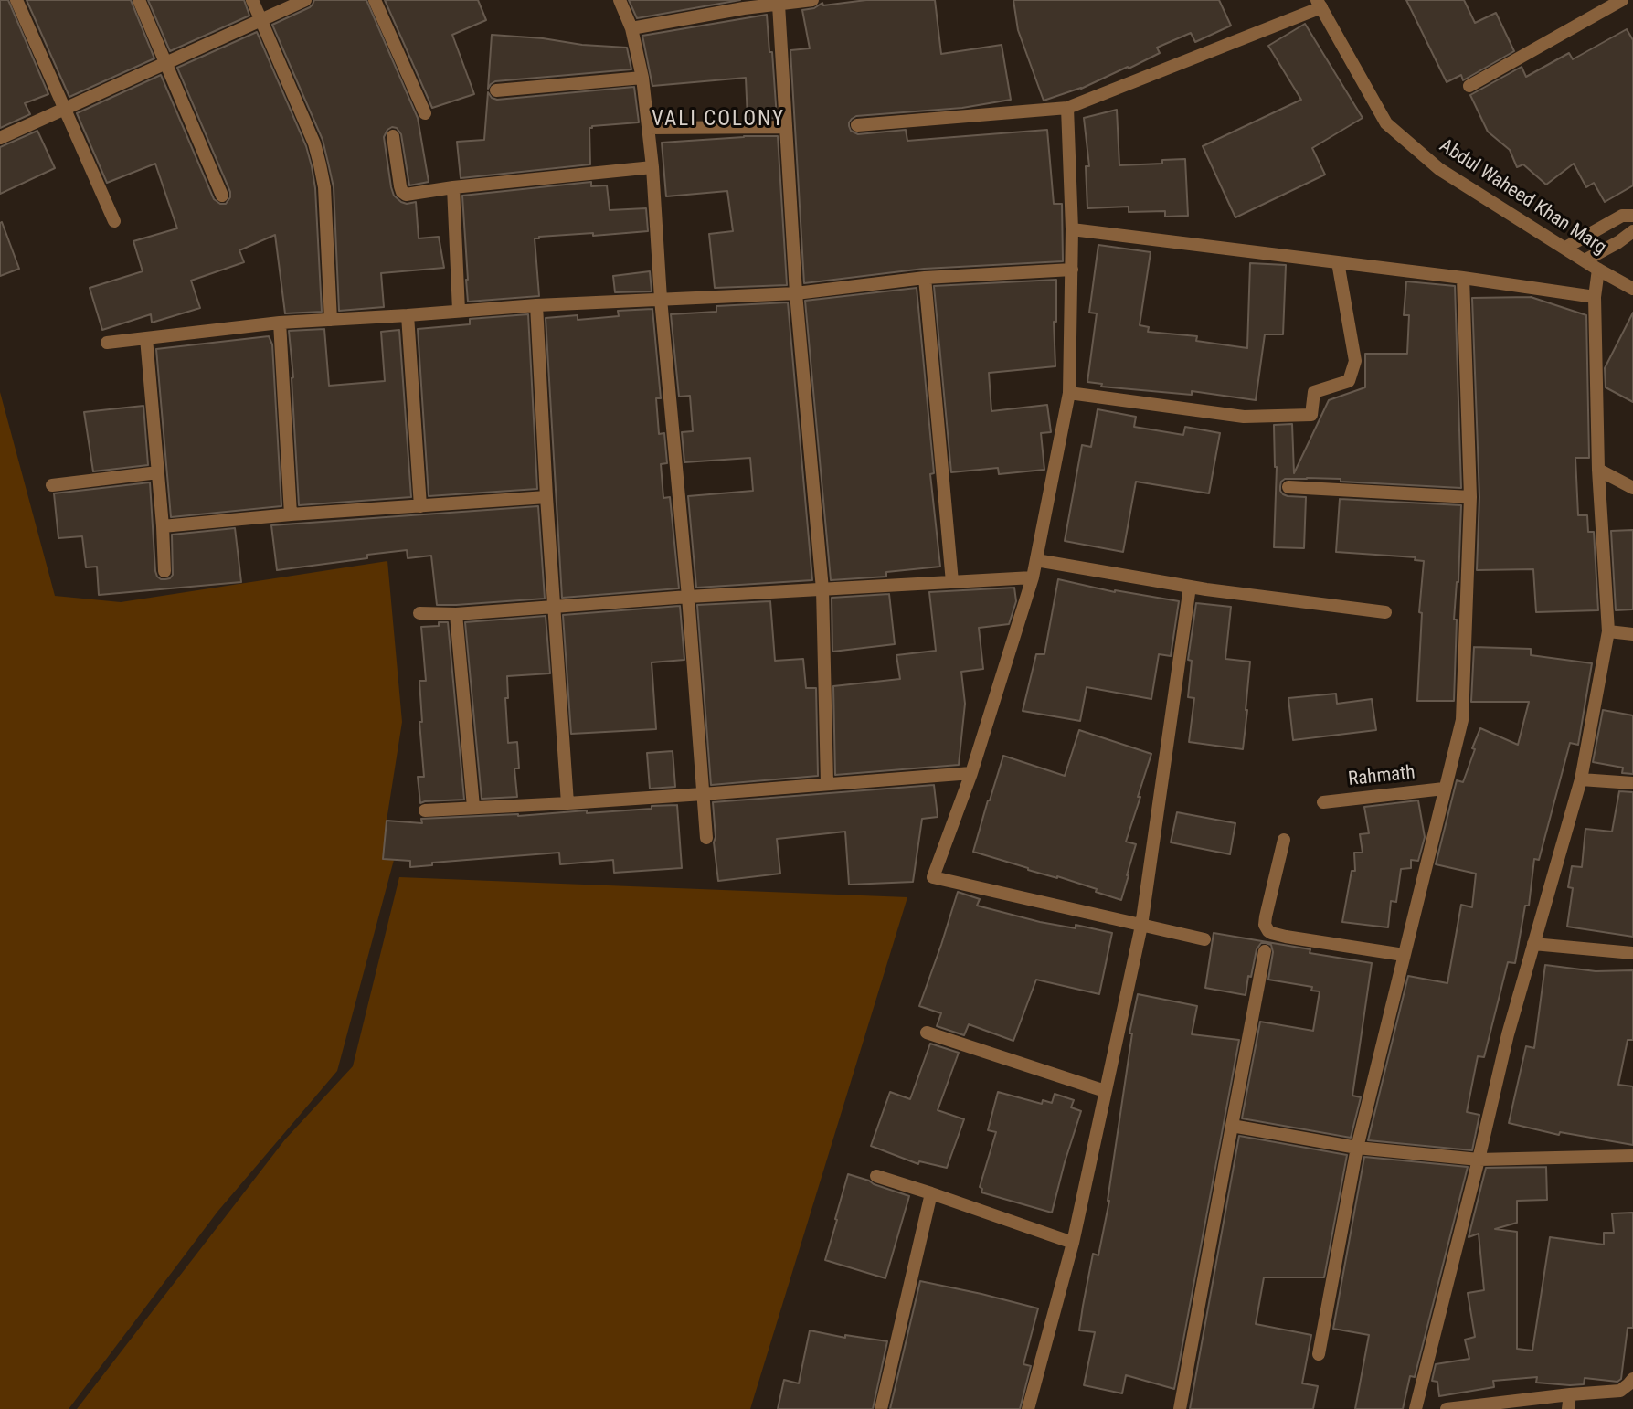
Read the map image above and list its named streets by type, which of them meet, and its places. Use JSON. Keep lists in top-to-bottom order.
{
  "streets": {
    "street": ["Abdul Waheed Khan Marg", "Rahmath"]
  },
  "districts": ["VALI COLONY"]
}
